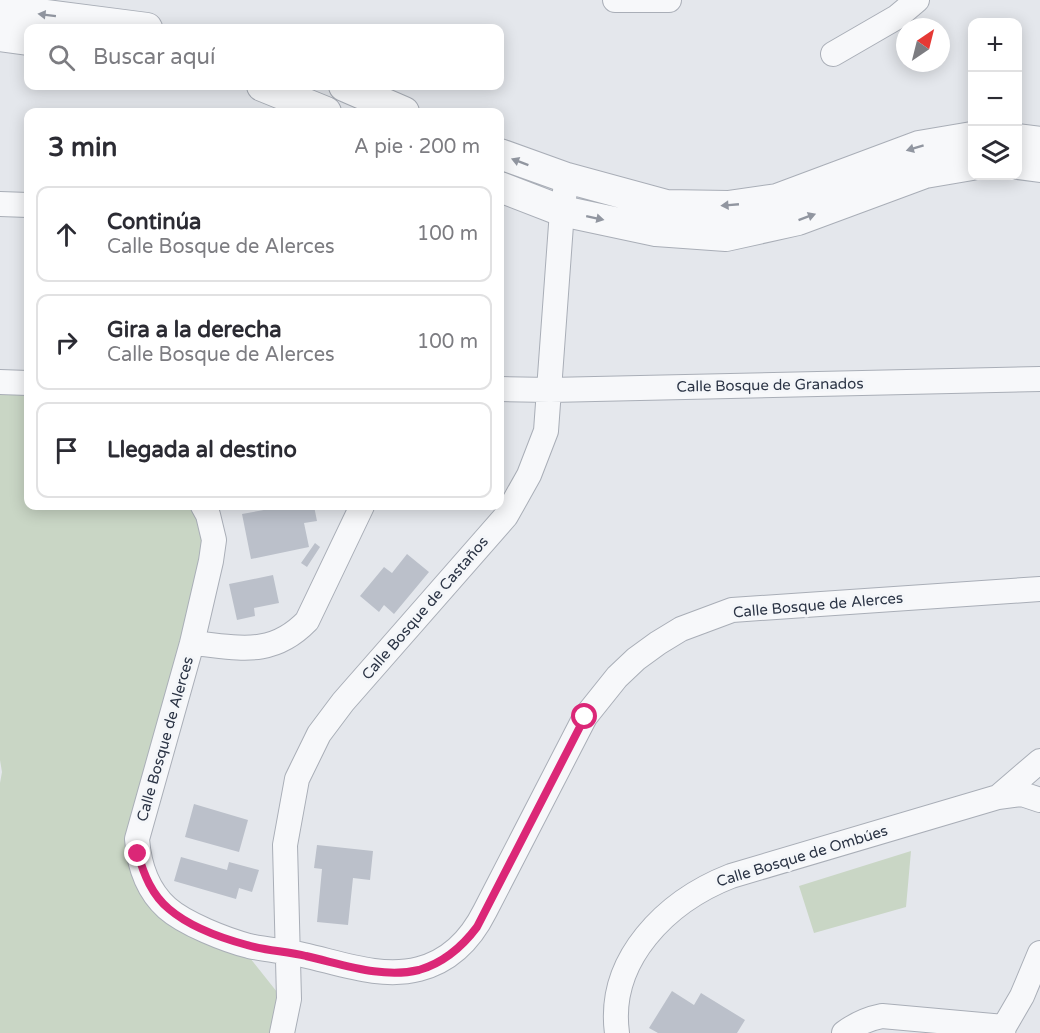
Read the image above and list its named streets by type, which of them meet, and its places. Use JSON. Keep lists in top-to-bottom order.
{
  "streets": {
    "street": [
      "Calle Bosque de Granados",
      "Calle Bosque de Alerces",
      "Calle Bosque de Castaños",
      "Calle Bosque de Ombúes"
    ]
  },
  "crossings": [
    ["Calle Bosque de Granados", "Calle Bosque de Castaños"],
    ["Calle Bosque de Alerces", "Calle Bosque de Castaños"]
  ],
  "north": "top right",
  "page": {
    "map_buttons": ["+", "−"],
    "search": "Buscar aquí",
    "heading": ["3 min", "A pie · 200 m"],
    "list": [
      ["Continúa", "Calle Bosque de Alerces", "100 m"],
      ["Gira a la derecha", "Calle Bosque de Alerces", "100 m"],
      "Llegada al destino"
    ]
  }
}
